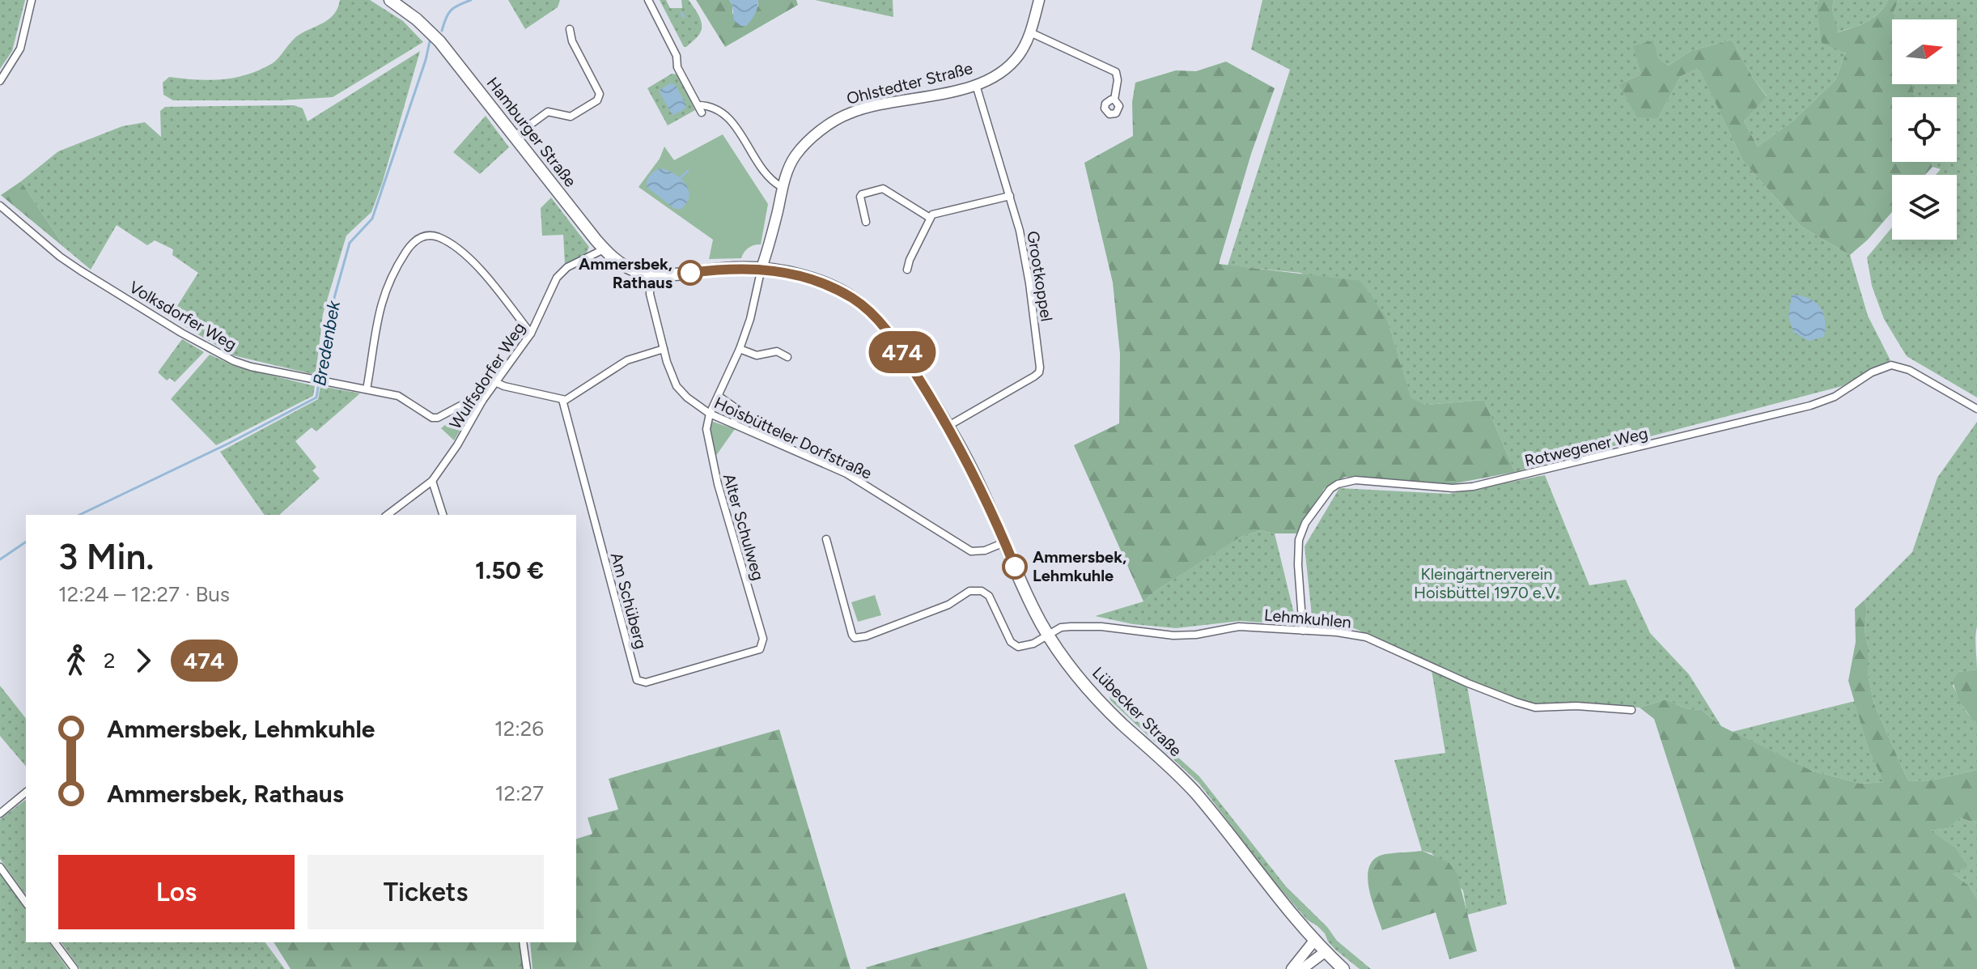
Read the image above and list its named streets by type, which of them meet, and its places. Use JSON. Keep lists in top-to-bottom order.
{
  "streets": {
    "main road": ["Hamburger Straße", "Lübecker Straße"],
    "street": [
      "Ohlstedter Straße",
      "Grootkoppel",
      "Volksdorfer Weg",
      "Wulfsdorfer Weg",
      "Hoisbütteler Dorfstraße",
      "Rotwegener Weg",
      "Alter Schulweg",
      "Am Schüberg",
      "Lehmkuhlen"
    ]
  },
  "crossings": [
    ["Ohlstedter Straße", "Grootkoppel"],
    ["Ohlstedter Straße", "Lübecker Straße"],
    ["Hamburger Straße", "Wulfsdorfer Weg"],
    ["Hamburger Straße", "Hoisbütteler Dorfstraße"],
    ["Hamburger Straße", "Lübecker Straße"],
    ["Grootkoppel", "Lübecker Straße"],
    ["Volksdorfer Weg", "Wulfsdorfer Weg"],
    ["Hoisbütteler Dorfstraße", "Alter Schulweg"],
    ["Hoisbütteler Dorfstraße", "Lübecker Straße"],
    ["Rotwegener Weg", "Lehmkuhlen"],
    ["Alter Schulweg", "Am Schüberg"],
    ["Lehmkuhlen", "Lübecker Straße"]
  ],
  "water": ["Bredenbek"],
  "parks": ["Kleingärtnerverein Hoisbüttel 1970 e.V."],
  "places": ["Ammersbek, Rathaus", "Ammersbek, Lehmkuhle"],
  "lines": ["bus line 474"],
  "north": "right",
  "page": {
    "on_map": "474",
    "heading": ["3 Min.", "12:24 – 12:27 · Bus", "1.50 €"],
    "legs": ["2", "474"],
    "list": [
      {
        "name": "Ammersbek, Lehmkuhle",
        "value": "12:26"
      },
      {
        "name": "Ammersbek, Rathaus",
        "value": "12:27"
      }
    ],
    "buttons": ["Los", "Tickets"]
  }
}
